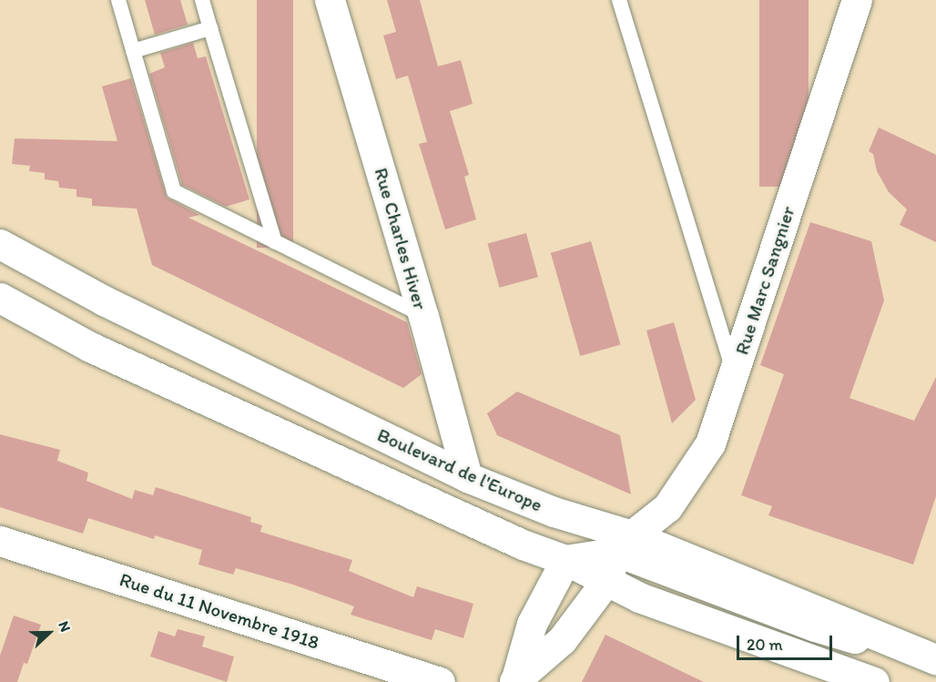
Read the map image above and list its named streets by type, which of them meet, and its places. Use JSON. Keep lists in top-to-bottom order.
{
  "streets": {
    "main road": [
      "Rue Charles Hiver",
      "Rue Marc Sangnier",
      "Boulevard de l'Europe",
      "Rue du 11 Novembre 1918"
    ]
  },
  "crossings": [
    ["Rue Charles Hiver", "Boulevard de l'Europe"],
    ["Rue Marc Sangnier", "Boulevard de l'Europe"]
  ],
  "scale_bar": "20 m",
  "north": "right"
}
